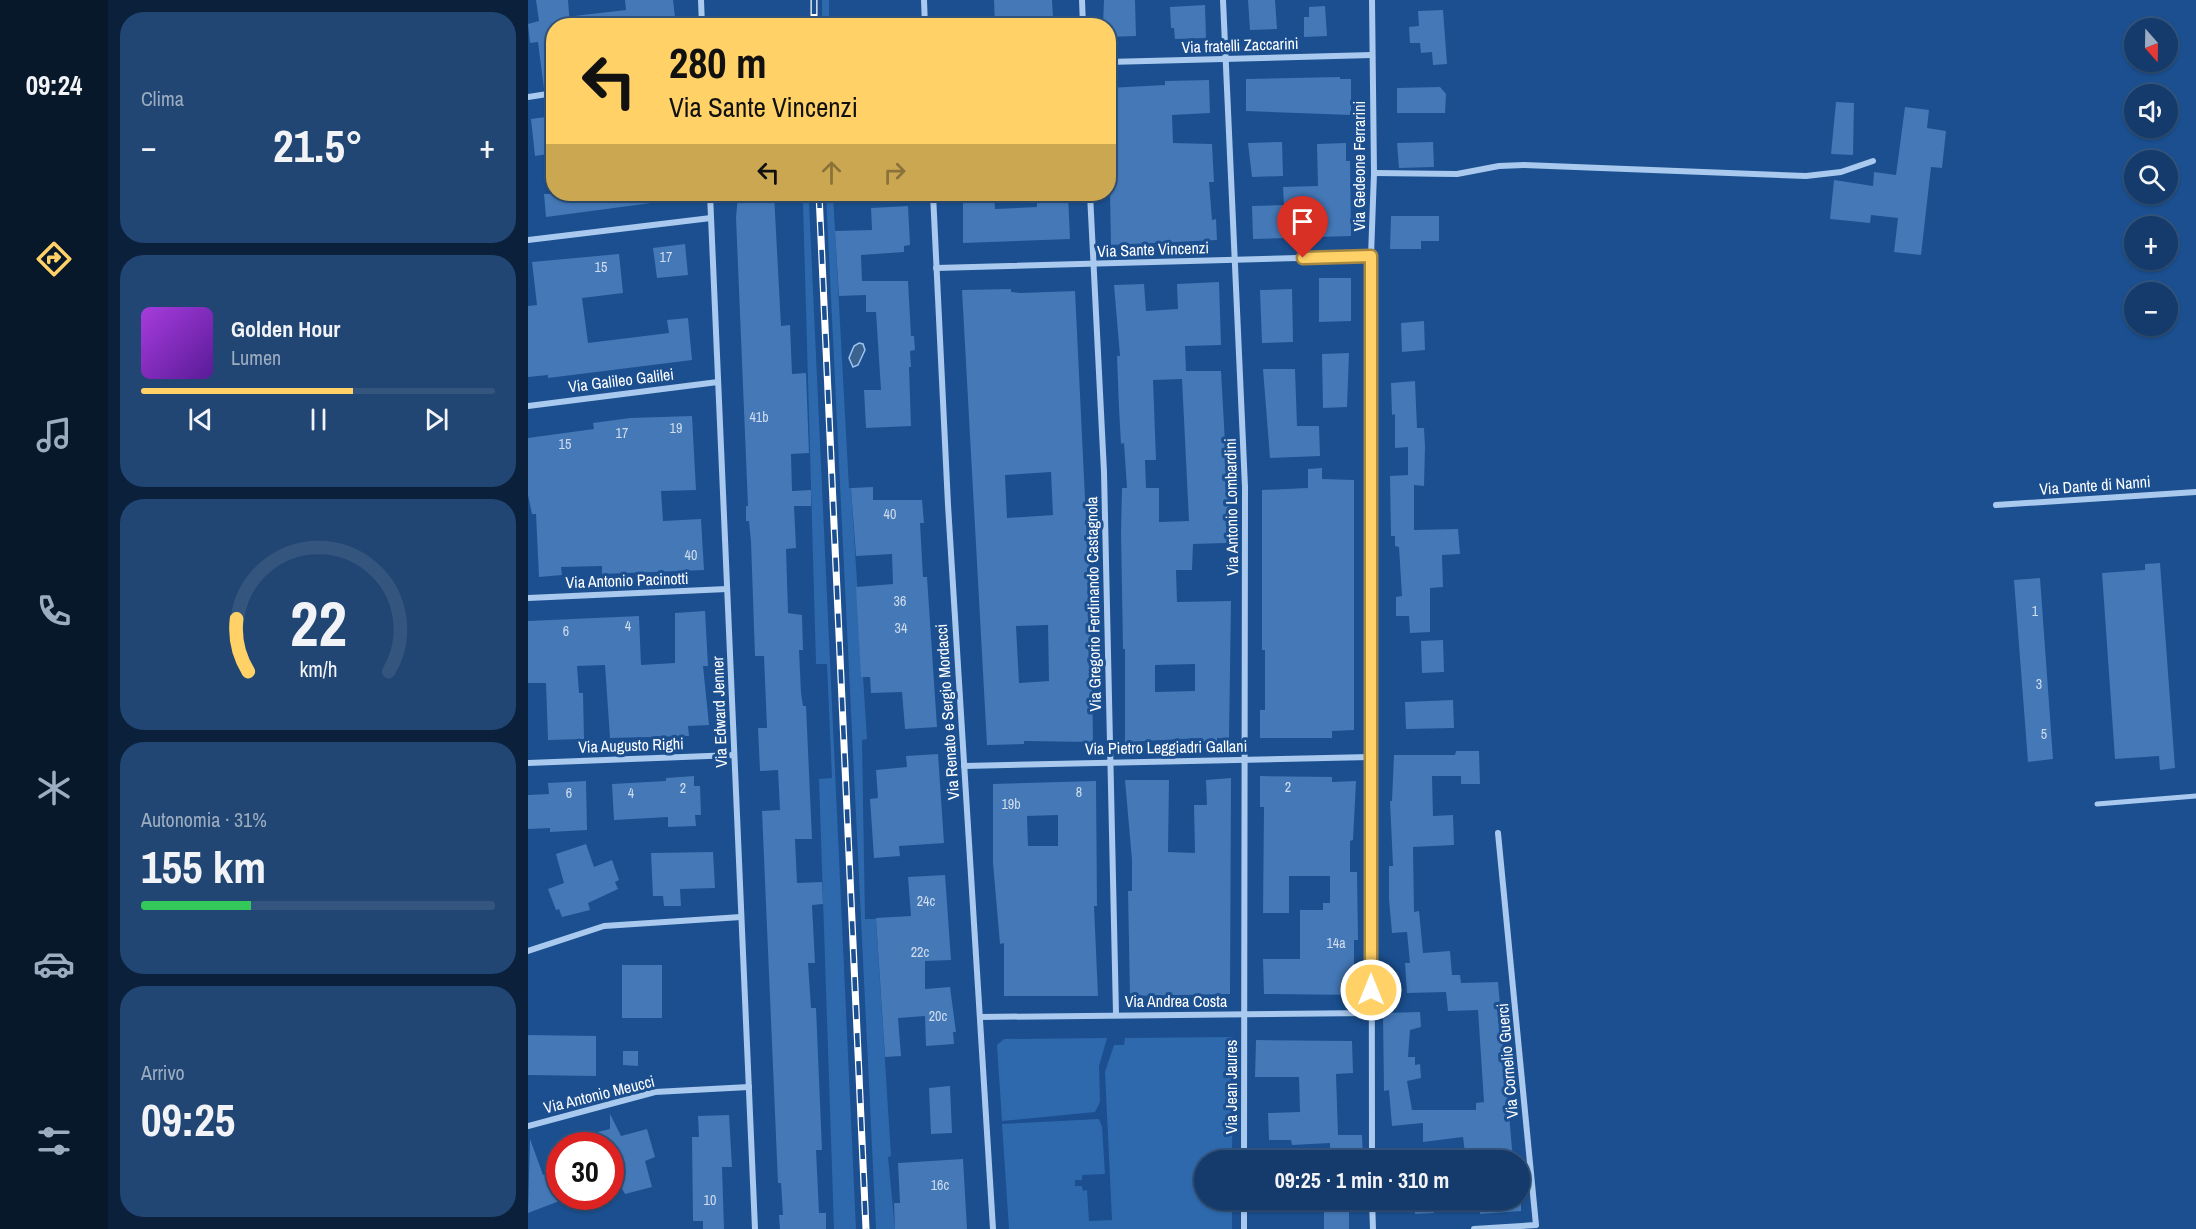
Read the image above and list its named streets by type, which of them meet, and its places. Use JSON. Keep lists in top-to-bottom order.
{
  "streets": {
    "street": [
      "Via fratelli Zaccarini",
      "Via Gedeone Ferrarini",
      "Via Sante Vincenzi",
      "Via Galileo Galilei",
      "Via Dante di Nanni",
      "Via Antonio Lombardini",
      "Via Antonio Pacinotti",
      "Via Gregorio Ferdinando Castagnola",
      "Via Edward Jenner",
      "Via Renato e Sergio Mordacci",
      "Via Augusto Righi",
      "Via Pietro Leggiadri Gallani",
      "Via Andrea Costa",
      "Via Cornelio Guerci",
      "Via Jean Jaures",
      "Via Antonio Meucci"
    ]
  },
  "crossings": [
    ["Via fratelli Zaccarini", "Via Gedeone Ferrarini"],
    ["Via fratelli Zaccarini", "Via Antonio Lombardini"],
    ["Via Gedeone Ferrarini", "Via Sante Vincenzi"],
    ["Via Gedeone Ferrarini", "Via Pietro Leggiadri Gallani"],
    ["Via Gedeone Ferrarini", "Via Andrea Costa"],
    ["Via Sante Vincenzi", "Via Antonio Lombardini"],
    ["Via Sante Vincenzi", "Via Gregorio Ferdinando Castagnola"],
    ["Via Sante Vincenzi", "Via Renato e Sergio Mordacci"],
    ["Via Galileo Galilei", "Via Edward Jenner"],
    ["Via Antonio Lombardini", "Via Pietro Leggiadri Gallani"],
    ["Via Antonio Lombardini", "Via Andrea Costa"],
    ["Via Antonio Lombardini", "Via Jean Jaures"],
    ["Via Antonio Pacinotti", "Via Edward Jenner"],
    ["Via Gregorio Ferdinando Castagnola", "Via Pietro Leggiadri Gallani"],
    ["Via Gregorio Ferdinando Castagnola", "Via Andrea Costa"],
    ["Via Edward Jenner", "Via Augusto Righi"],
    ["Via Edward Jenner", "Via Antonio Meucci"],
    ["Via Renato e Sergio Mordacci", "Via Pietro Leggiadri Gallani"],
    ["Via Renato e Sergio Mordacci", "Via Andrea Costa"],
    ["Via Andrea Costa", "Via Jean Jaures"]
  ],
  "house_numbers": [
    "17",
    "15",
    "41b",
    "19",
    "17",
    "15",
    "40",
    "40",
    "36",
    "1",
    "4",
    "34",
    "6",
    "3",
    "5",
    "2",
    "2",
    "8",
    "6",
    "4",
    "19b",
    "24c",
    "14a",
    "22c",
    "20c",
    "16c",
    "10"
  ],
  "north": "bottom",
  "page": {
    "tabs": "09:24",
    "tile": [
      "Clima",
      ["Autonomia · 31%", "155 km"],
      ["Arrivo", "09:25"]
    ],
    "map_buttons": ["+", "−"],
    "turn": ["280 m", "Via Sante Vincenzi"],
    "heat": ["−", "21.5°", "+"],
    "song": ["Golden Hour", "Lumen"],
    "limit": "30",
    "trip": "09:25 · 1 min · 310 m",
    "gauge": ["22", "km/h"]
  }
}
